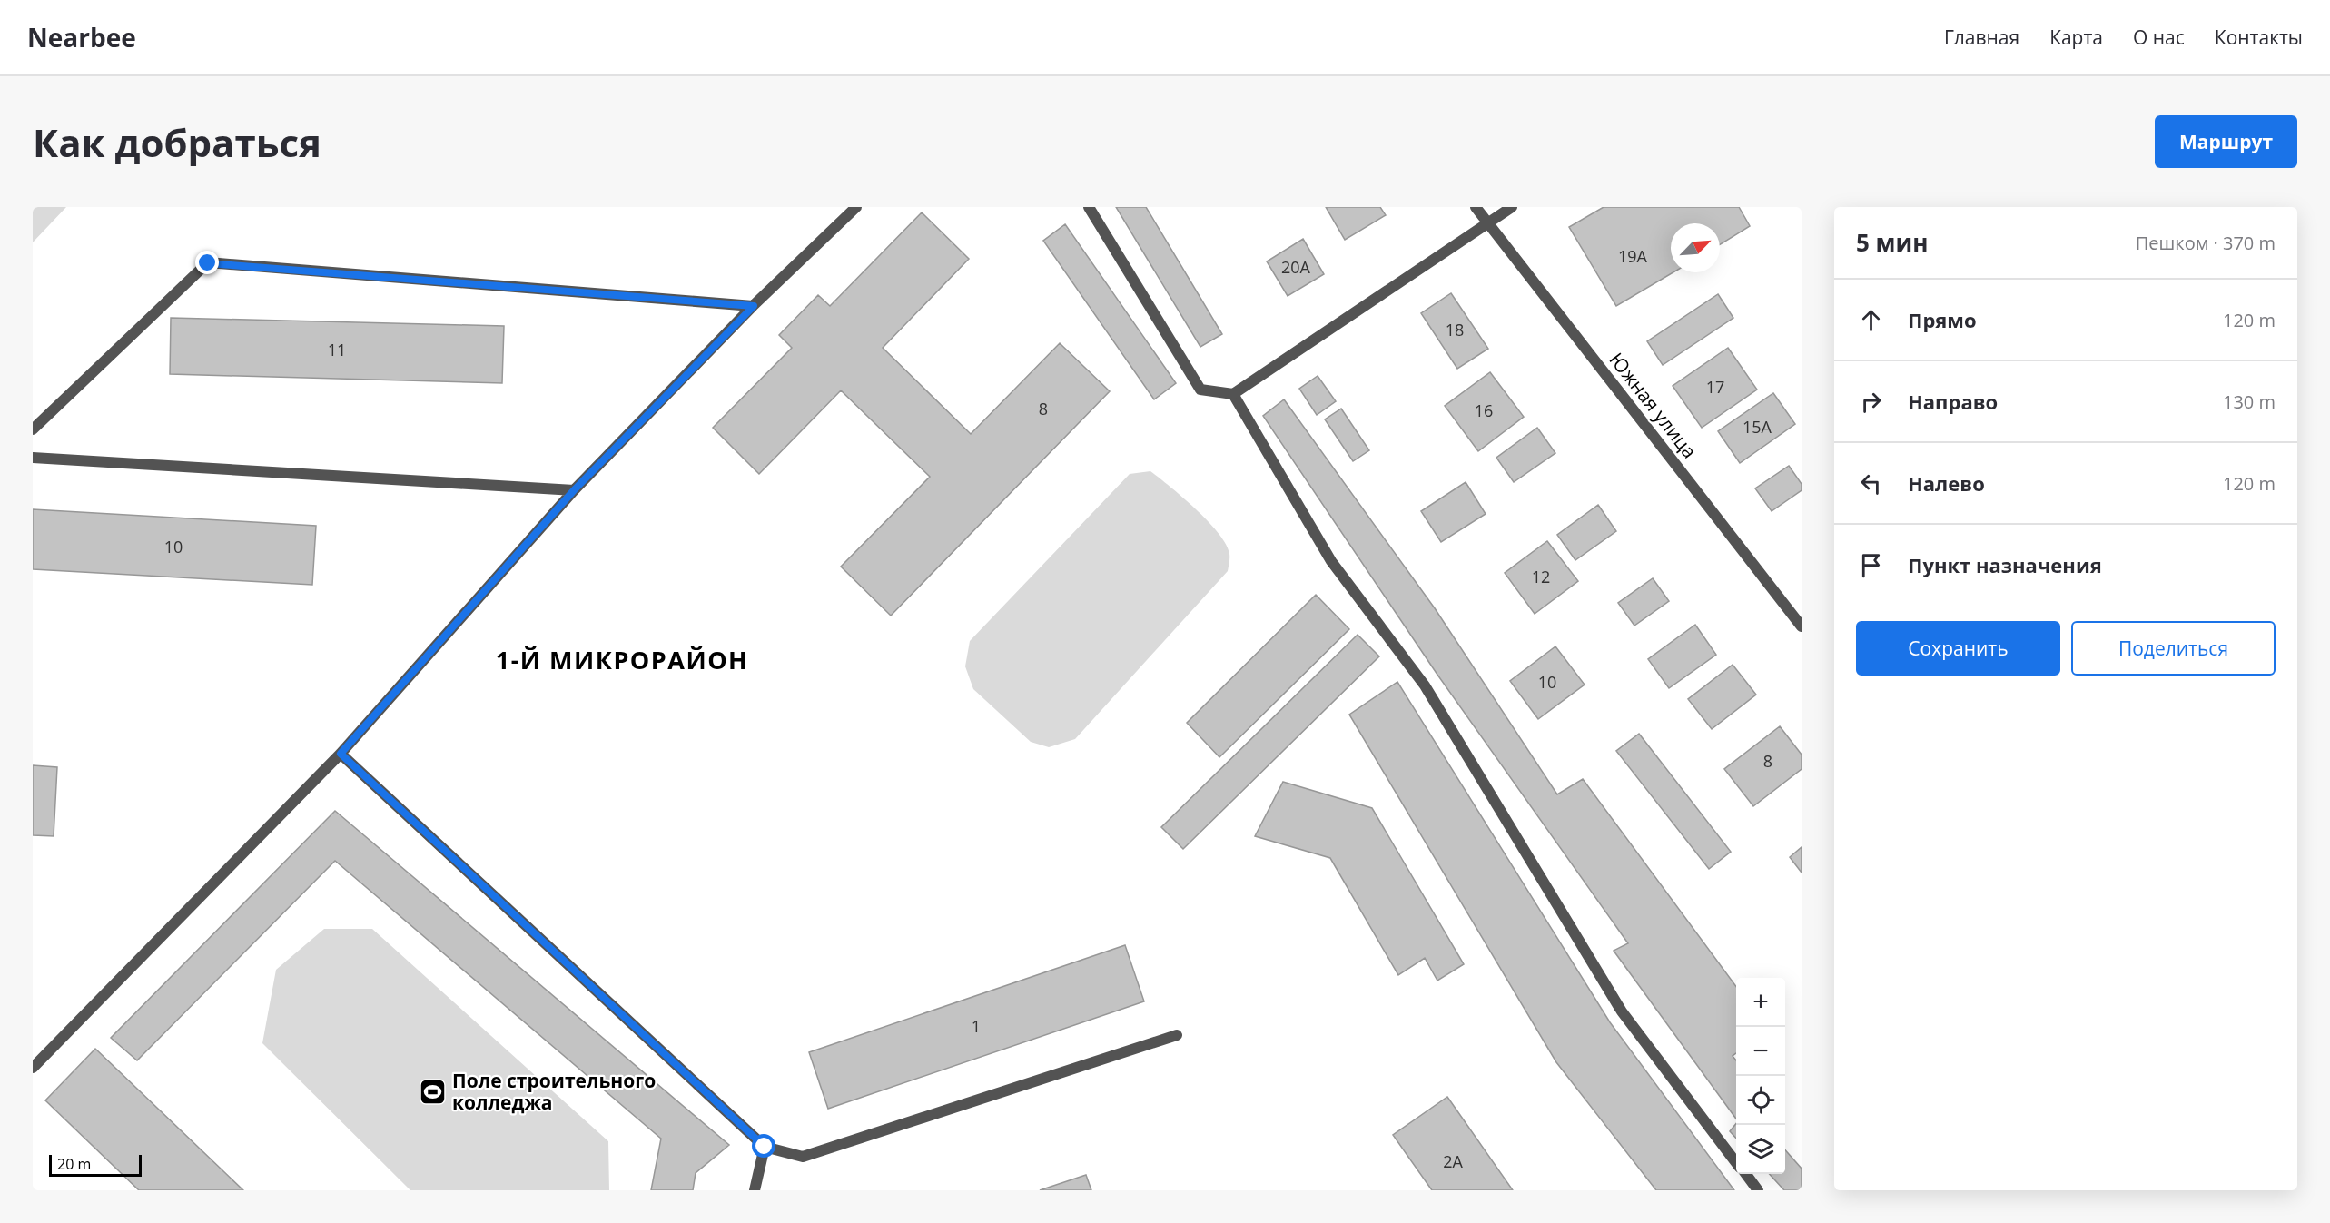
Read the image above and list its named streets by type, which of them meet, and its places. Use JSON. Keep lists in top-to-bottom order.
{
  "streets": {
    "street": ["Южная улица"]
  },
  "districts": ["1-Й МИКРОРАЙОН"],
  "places": {
    "sports": ["Поле строительного колледжа"]
  },
  "house_numbers": [
    "19А",
    "20А",
    "18",
    "11",
    "17",
    "8",
    "16",
    "15А",
    "10",
    "12",
    "10",
    "8",
    "1",
    "2А"
  ],
  "scale_bar": "20 m",
  "north": "top right",
  "page": {
    "header": "Nearbee",
    "nav": [
      "Главная",
      "Карта",
      "О нас",
      "Контакты"
    ],
    "buttons": [
      "Маршрут",
      ["Сохранить", "Поделиться"]
    ],
    "title": "Как добраться",
    "heading": ["5 мин", "Пешком · 370 m"],
    "list": [
      ["Прямо", "120 m"],
      ["Направо", "130 m"],
      ["Налево", "120 m"],
      "Пункт назначения"
    ],
    "map_buttons": ["+", "−"],
    "scale": "20 m"
  }
}
